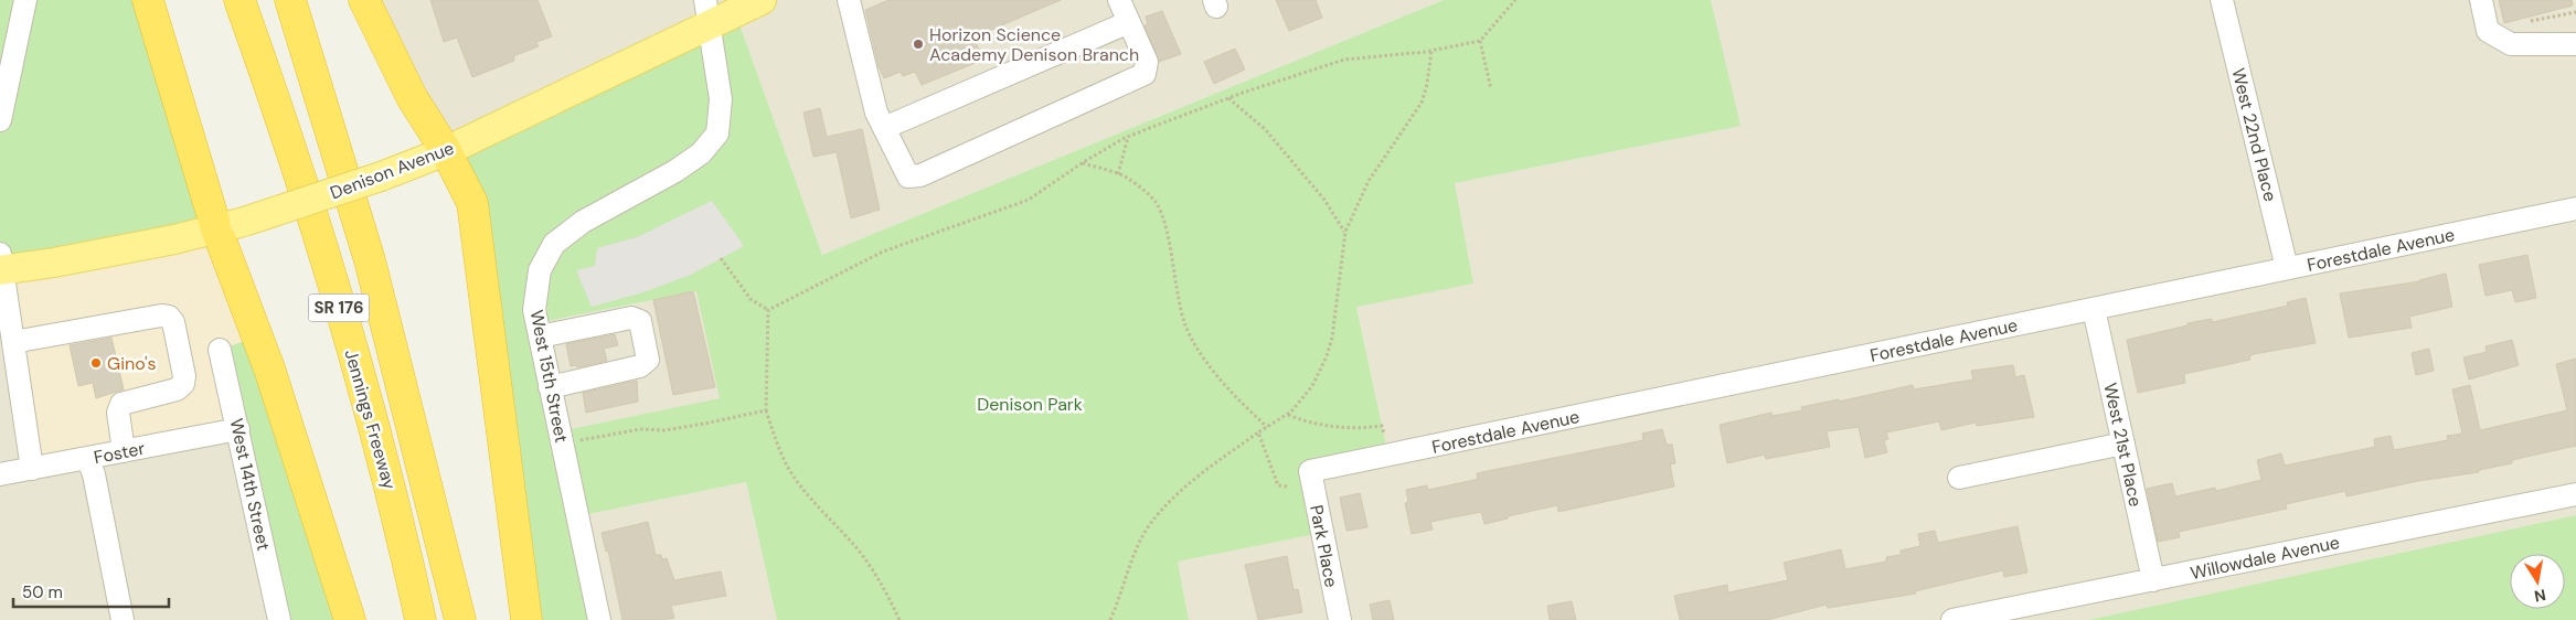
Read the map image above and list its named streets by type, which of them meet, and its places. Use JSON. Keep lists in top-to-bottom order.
{
  "streets": {
    "highway": ["SR 176", "Jennings Freeway"],
    "main road": ["Denison Avenue"],
    "street": [
      "West 22nd Place",
      "Forestdale Avenue",
      "West 15th Street",
      "West 21st Place",
      "Foster",
      "West 14th Street",
      "Park Place",
      "Willowdale Avenue"
    ]
  },
  "crossings": [
    ["West 22nd Place", "Forestdale Avenue"],
    ["Denison Avenue", "West 15th Street"],
    ["Forestdale Avenue", "West 21st Place"],
    ["Forestdale Avenue", "Park Place"],
    ["West 21st Place", "Willowdale Avenue"],
    ["Foster", "West 14th Street"]
  ],
  "parks": ["Denison Park"],
  "places": ["Horizon Science Academy Denison Branch", "Gino's"],
  "scale_bar": "50 m",
  "north": "bottom"
}
